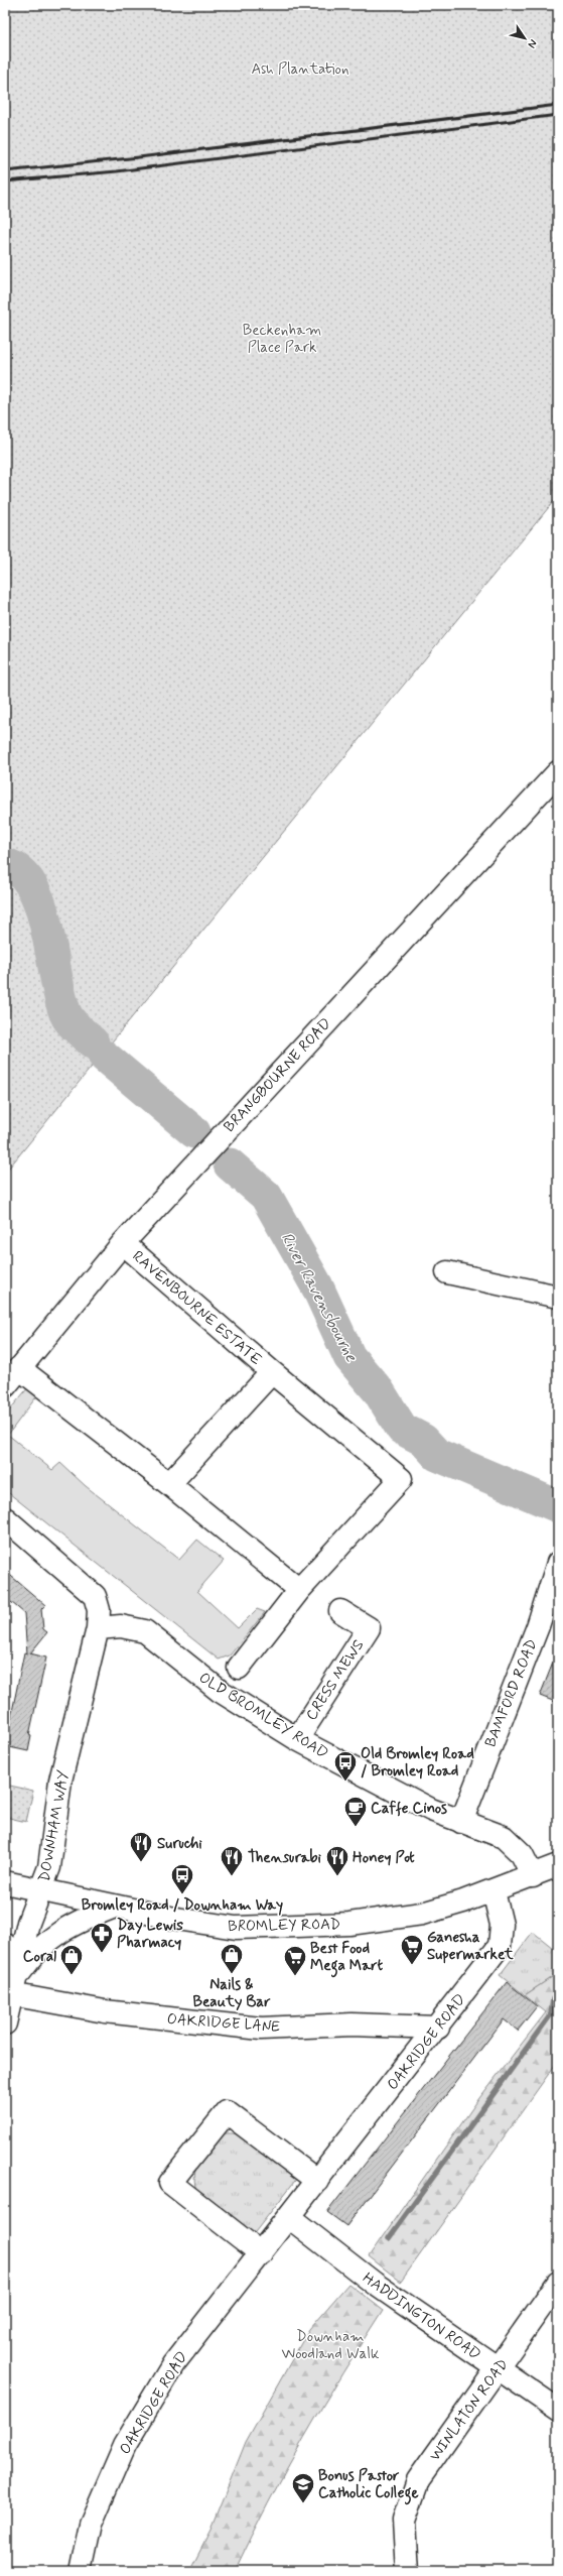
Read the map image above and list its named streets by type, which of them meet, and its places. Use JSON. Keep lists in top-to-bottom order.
{
  "streets": {
    "street": [
      "BRANGBOURNE ROAD",
      "RAVENBOURNE ESTATE",
      "CRESS MEWS",
      "BAMFORD ROAD",
      "OLD BROMLEY ROAD",
      "DOWNHAM WAY",
      "BROMLEY ROAD",
      "OAKRIDGE LANE",
      "OAKRIDGE ROAD",
      "HADDINGTON ROAD",
      "WINLATON ROAD"
    ]
  },
  "crossings": [
    ["BRANGBOURNE ROAD", "RAVENBOURNE ESTATE"],
    ["CRESS MEWS", "OLD BROMLEY ROAD"],
    ["BAMFORD ROAD", "OLD BROMLEY ROAD"],
    ["OLD BROMLEY ROAD", "DOWNHAM WAY"],
    ["OLD BROMLEY ROAD", "BROMLEY ROAD"],
    ["DOWNHAM WAY", "BROMLEY ROAD"],
    ["DOWNHAM WAY", "OAKRIDGE LANE"],
    ["BROMLEY ROAD", "OAKRIDGE ROAD"],
    ["OAKRIDGE LANE", "OAKRIDGE ROAD"],
    ["OAKRIDGE ROAD", "HADDINGTON ROAD"],
    ["HADDINGTON ROAD", "WINLATON ROAD"]
  ],
  "water": ["River Ravensbourne"],
  "parks": ["Ash Plantation", "Beckenham Place Park", "Downham Woodland Walk"],
  "places": {
    "bus stop": ["Old Bromley Road / Bromley Road", "Bromley Road / Downham Way"],
    "cafe": ["Caffe Cinos"],
    "restaurant": ["Suruchi", "Thensurabi", "Honey Pot"],
    "pharmacy": ["Day Lewis Pharmacy"],
    "supermarket": ["Ganesha Supermarket", "Best Food Mega Mart"],
    "shop": ["Nails & Beauty Bar", "Coral"],
    "school or university": ["Bonus Pastor Catholic College"]
  },
  "north": "bottom right"
}
